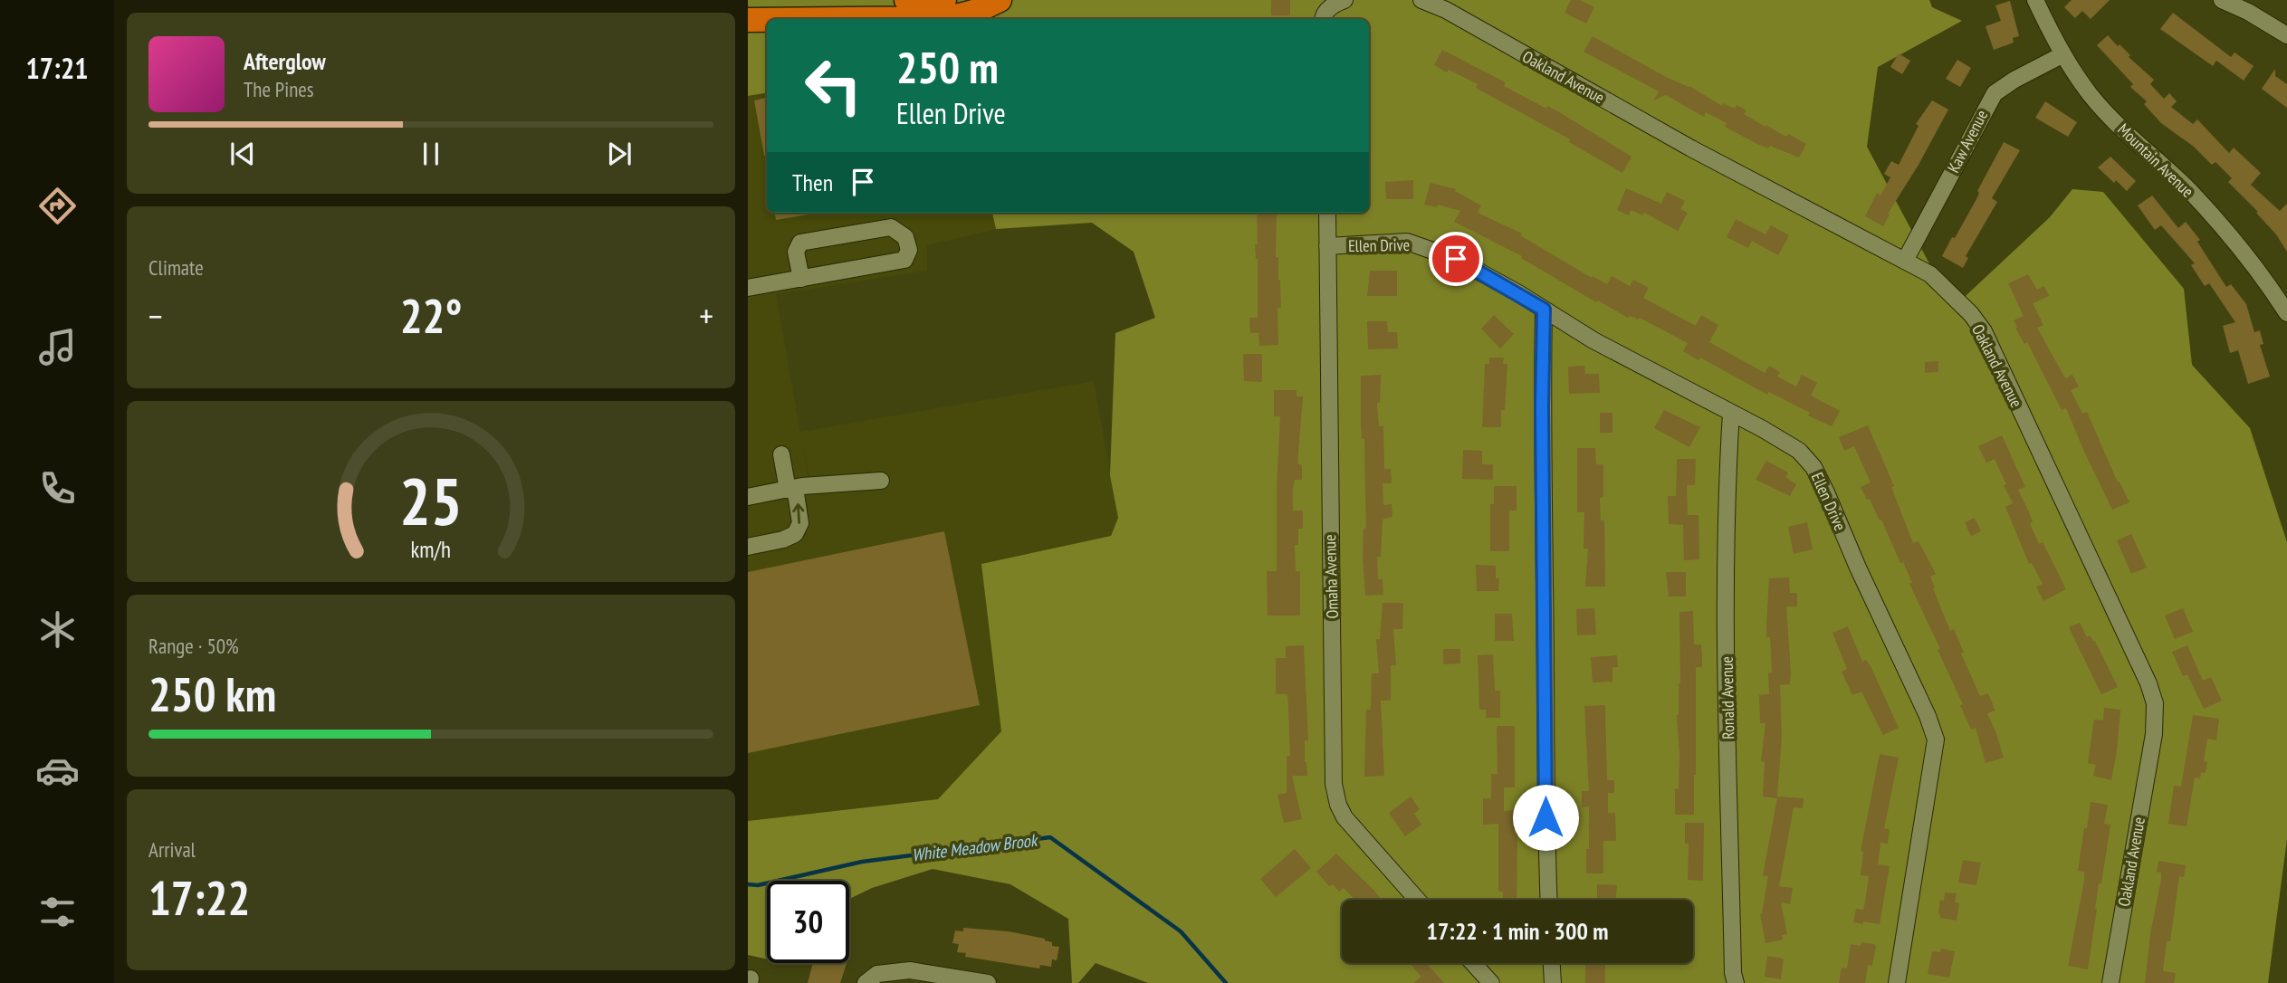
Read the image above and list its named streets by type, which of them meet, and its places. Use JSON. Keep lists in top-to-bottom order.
{
  "streets": {
    "street": [
      "Oakland Avenue",
      "Kaw Avenue",
      "Mountain Avenue",
      "Ellen Drive",
      "Omaha Avenue",
      "Ronald Avenue"
    ]
  },
  "crossings": [
    ["Oakland Avenue", "Kaw Avenue"],
    ["Kaw Avenue", "Mountain Avenue"],
    ["Ellen Drive", "Omaha Avenue"],
    ["Ellen Drive", "Ronald Avenue"]
  ],
  "water": ["White Meadow Brook"],
  "page": {
    "tabs": "17:21",
    "turn": ["250 m", "Ellen Drive"],
    "song": ["Afterglow", "The Pines"],
    "then": "Then",
    "tile": [
      "Climate",
      ["Range · 50%", "250 km"],
      ["Arrival", "17:22"]
    ],
    "heat": ["−", "22°", "+"],
    "limit": "30",
    "trip": "17:22 · 1 min · 300 m",
    "gauge": ["25", "km/h"]
  }
}
